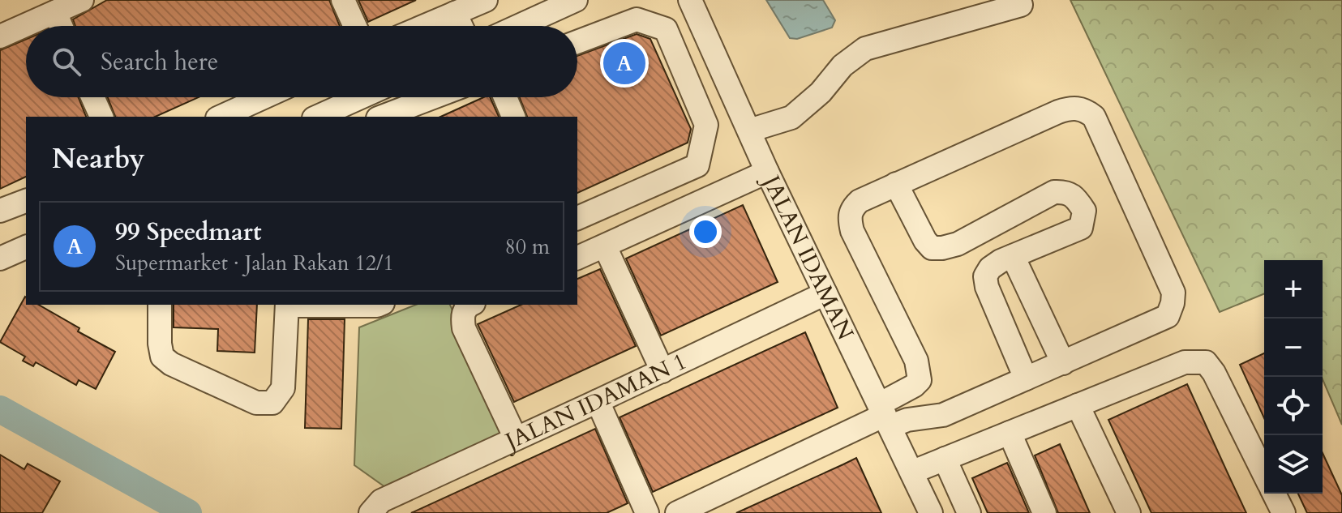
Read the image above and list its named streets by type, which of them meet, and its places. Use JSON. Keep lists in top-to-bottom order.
{
  "streets": {
    "street": ["JALAN IDAMAN", "JALAN IDAMAN 1"]
  },
  "crossings": [
    ["JALAN IDAMAN", "JALAN IDAMAN 1"]
  ],
  "page": {
    "search": "Search here",
    "pins": "A",
    "heading": "Nearby",
    "list": [
      {
        "mark": "A",
        "name": "99 Speedmart",
        "note": "Supermarket · Jalan Rakan 12/1",
        "value": "80 m"
      }
    ],
    "map_buttons": ["+", "−"]
  }
}
